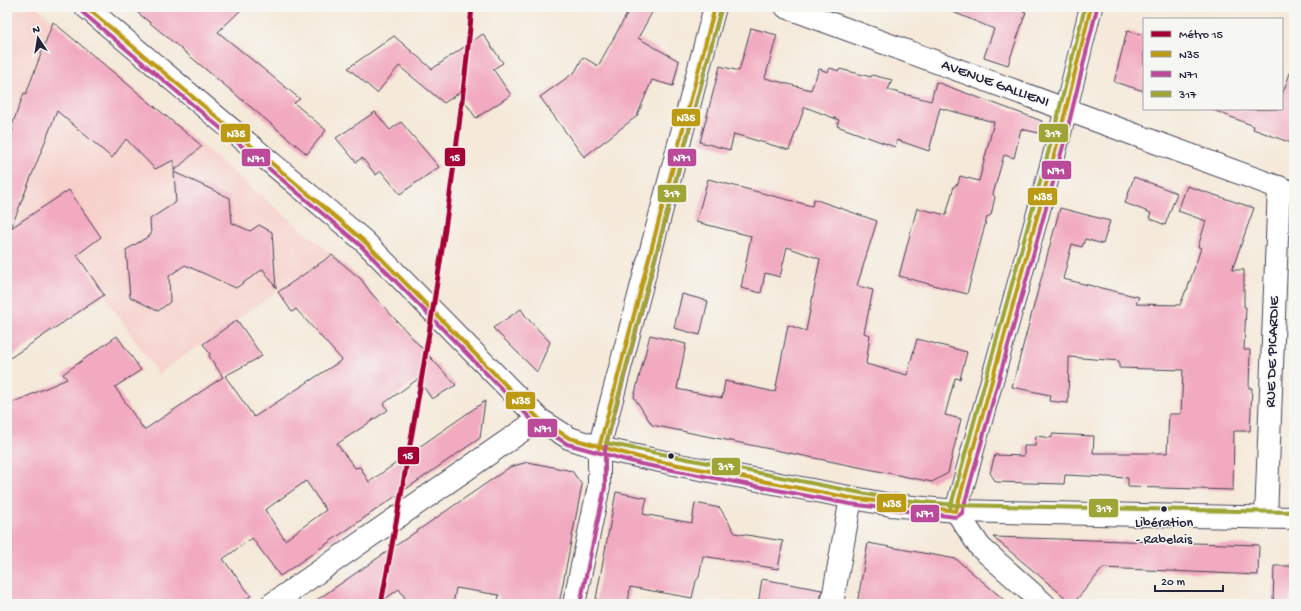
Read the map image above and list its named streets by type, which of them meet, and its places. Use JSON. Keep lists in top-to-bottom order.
{
  "streets": {
    "main road": ["AVENUE GALLIENI", "RUE DE PICARDIE"]
  },
  "crossings": [
    ["AVENUE GALLIENI", "RUE DE PICARDIE"]
  ],
  "places": ["Libération - Rabelais"],
  "lines": [
    "metro line 15",
    "transit line N35",
    "transit line 317",
    "transit line N71"
  ],
  "legend": [
    "Métro 15",
    "N35",
    "N71",
    "317"
  ],
  "scale_bar": "20 m",
  "north": "top"
}
